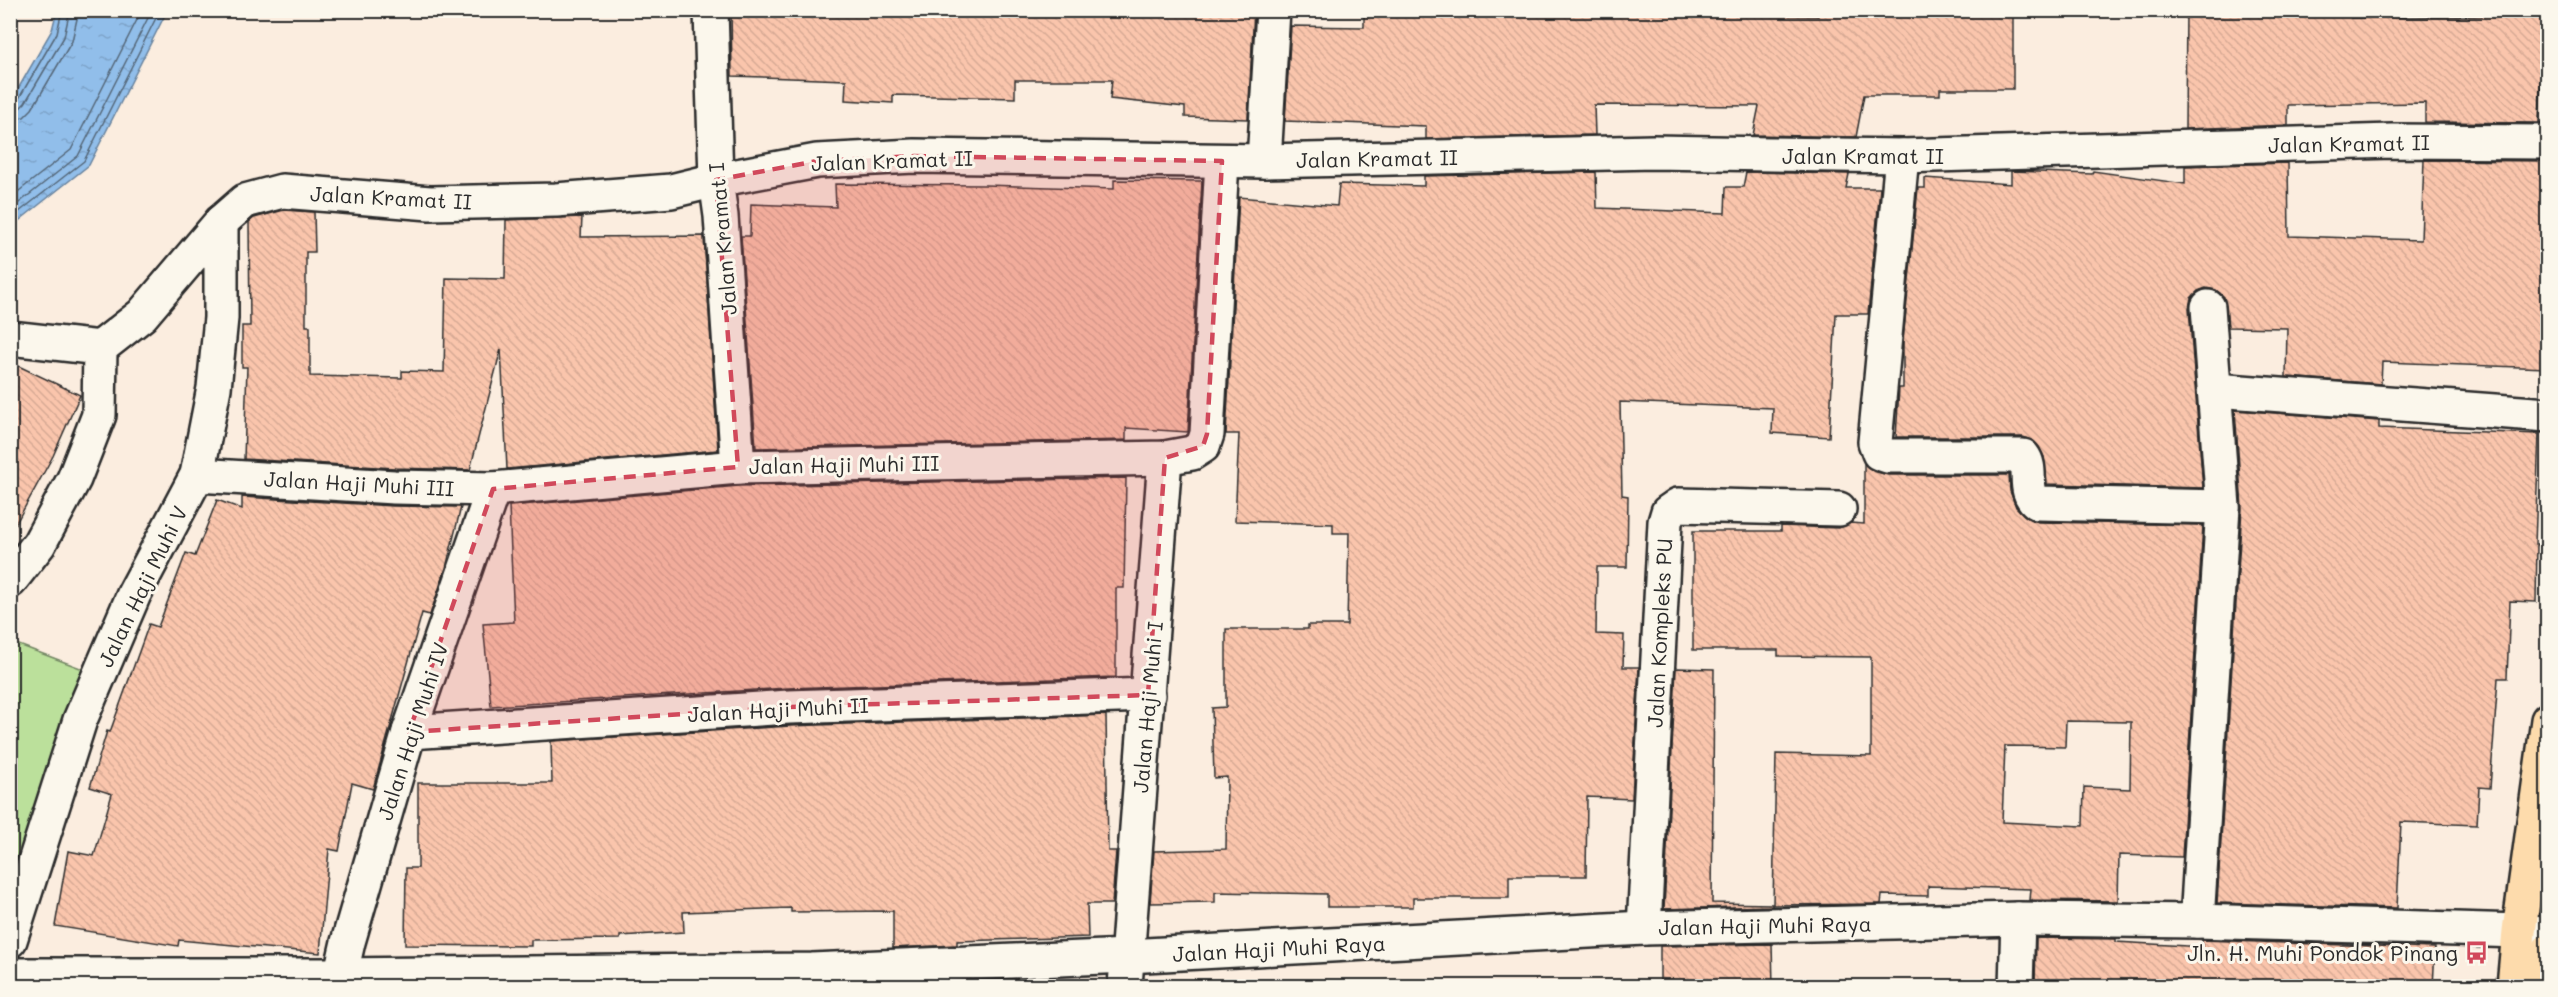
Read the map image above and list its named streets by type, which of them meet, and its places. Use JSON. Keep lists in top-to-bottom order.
{
  "streets": {
    "street": [
      "Jalan Kramat II",
      "Jalan Kramat I",
      "Jalan Haji Muhi III",
      "Jalan Haji Muhi V",
      "Jalan Kompleks PU",
      "Jalan Haji Muhi I",
      "Jalan Haji Muhi II",
      "Jalan Haji Muhi IV",
      "Jalan Haji Muhi Raya"
    ]
  },
  "crossings": [
    ["Jalan Kramat II", "Jalan Kramat I"],
    ["Jalan Kramat II", "Jalan Haji Muhi III"],
    ["Jalan Kramat II", "Jalan Haji Muhi V"],
    ["Jalan Kramat I", "Jalan Haji Muhi III"],
    ["Jalan Haji Muhi III", "Jalan Haji Muhi V"],
    ["Jalan Haji Muhi III", "Jalan Haji Muhi I"],
    ["Jalan Haji Muhi III", "Jalan Haji Muhi IV"],
    ["Jalan Kompleks PU", "Jalan Haji Muhi Raya"],
    ["Jalan Haji Muhi I", "Jalan Haji Muhi II"],
    ["Jalan Haji Muhi I", "Jalan Haji Muhi Raya"],
    ["Jalan Haji Muhi II", "Jalan Haji Muhi IV"],
    ["Jalan Haji Muhi IV", "Jalan Haji Muhi Raya"]
  ],
  "places": {
    "bus stop": ["Jln. H. Muhi Pondok Pinang"]
  }
}
